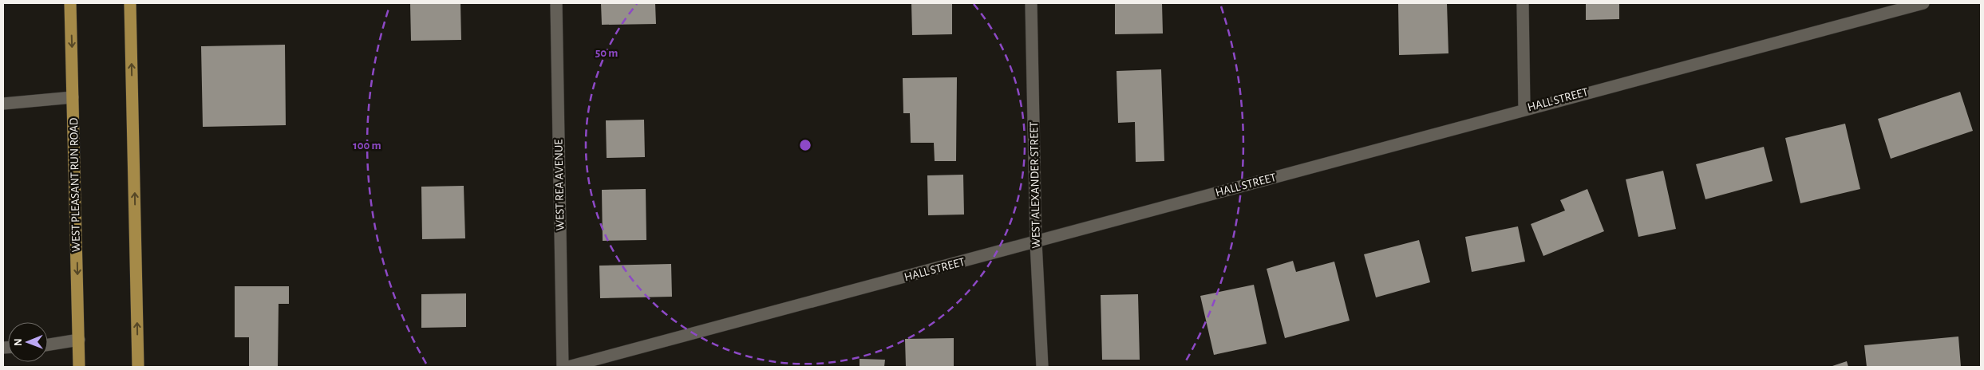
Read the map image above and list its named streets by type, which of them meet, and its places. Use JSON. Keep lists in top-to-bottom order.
{
  "streets": {
    "main road": ["WEST PLEASANT RUN ROAD"],
    "street": ["HALL STREET", "WEST REA AVENUE", "WEST ALEXANDER STREET"]
  },
  "crossings": [
    ["HALL STREET", "WEST ALEXANDER STREET"]
  ],
  "north": "left",
  "rings": ["50 m", "100 m"]
}
